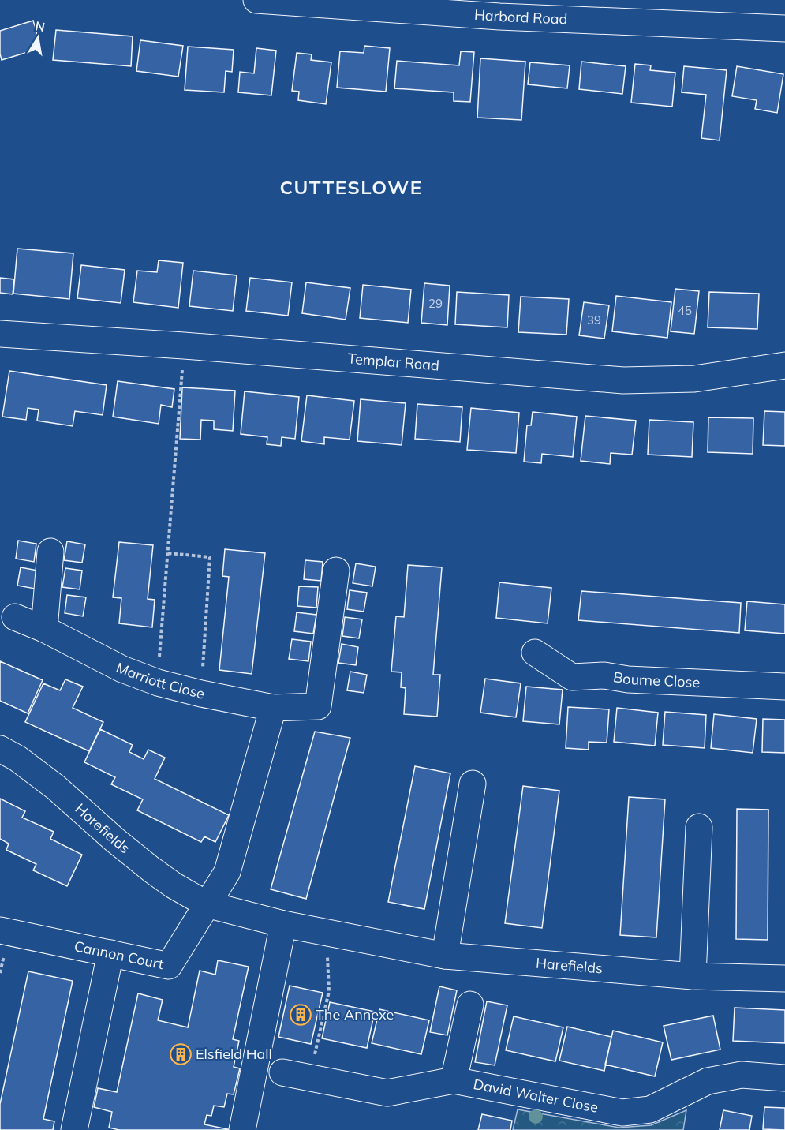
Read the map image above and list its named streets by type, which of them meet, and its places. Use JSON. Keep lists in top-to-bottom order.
{
  "streets": {
    "street": [
      "Harbord Road",
      "Templar Road",
      "Marriott Close",
      "Bourne Close",
      "Harefields",
      "Cannon Court",
      "David Walter Close"
    ]
  },
  "crossings": [
    ["Harefields", "Cannon Court"]
  ],
  "districts": ["CUTTESLOWE"],
  "places": {
    "building": ["The Annexe", "Elsfield Hall"]
  },
  "house_numbers": ["29", "45", "39"],
  "north": "top"
}
